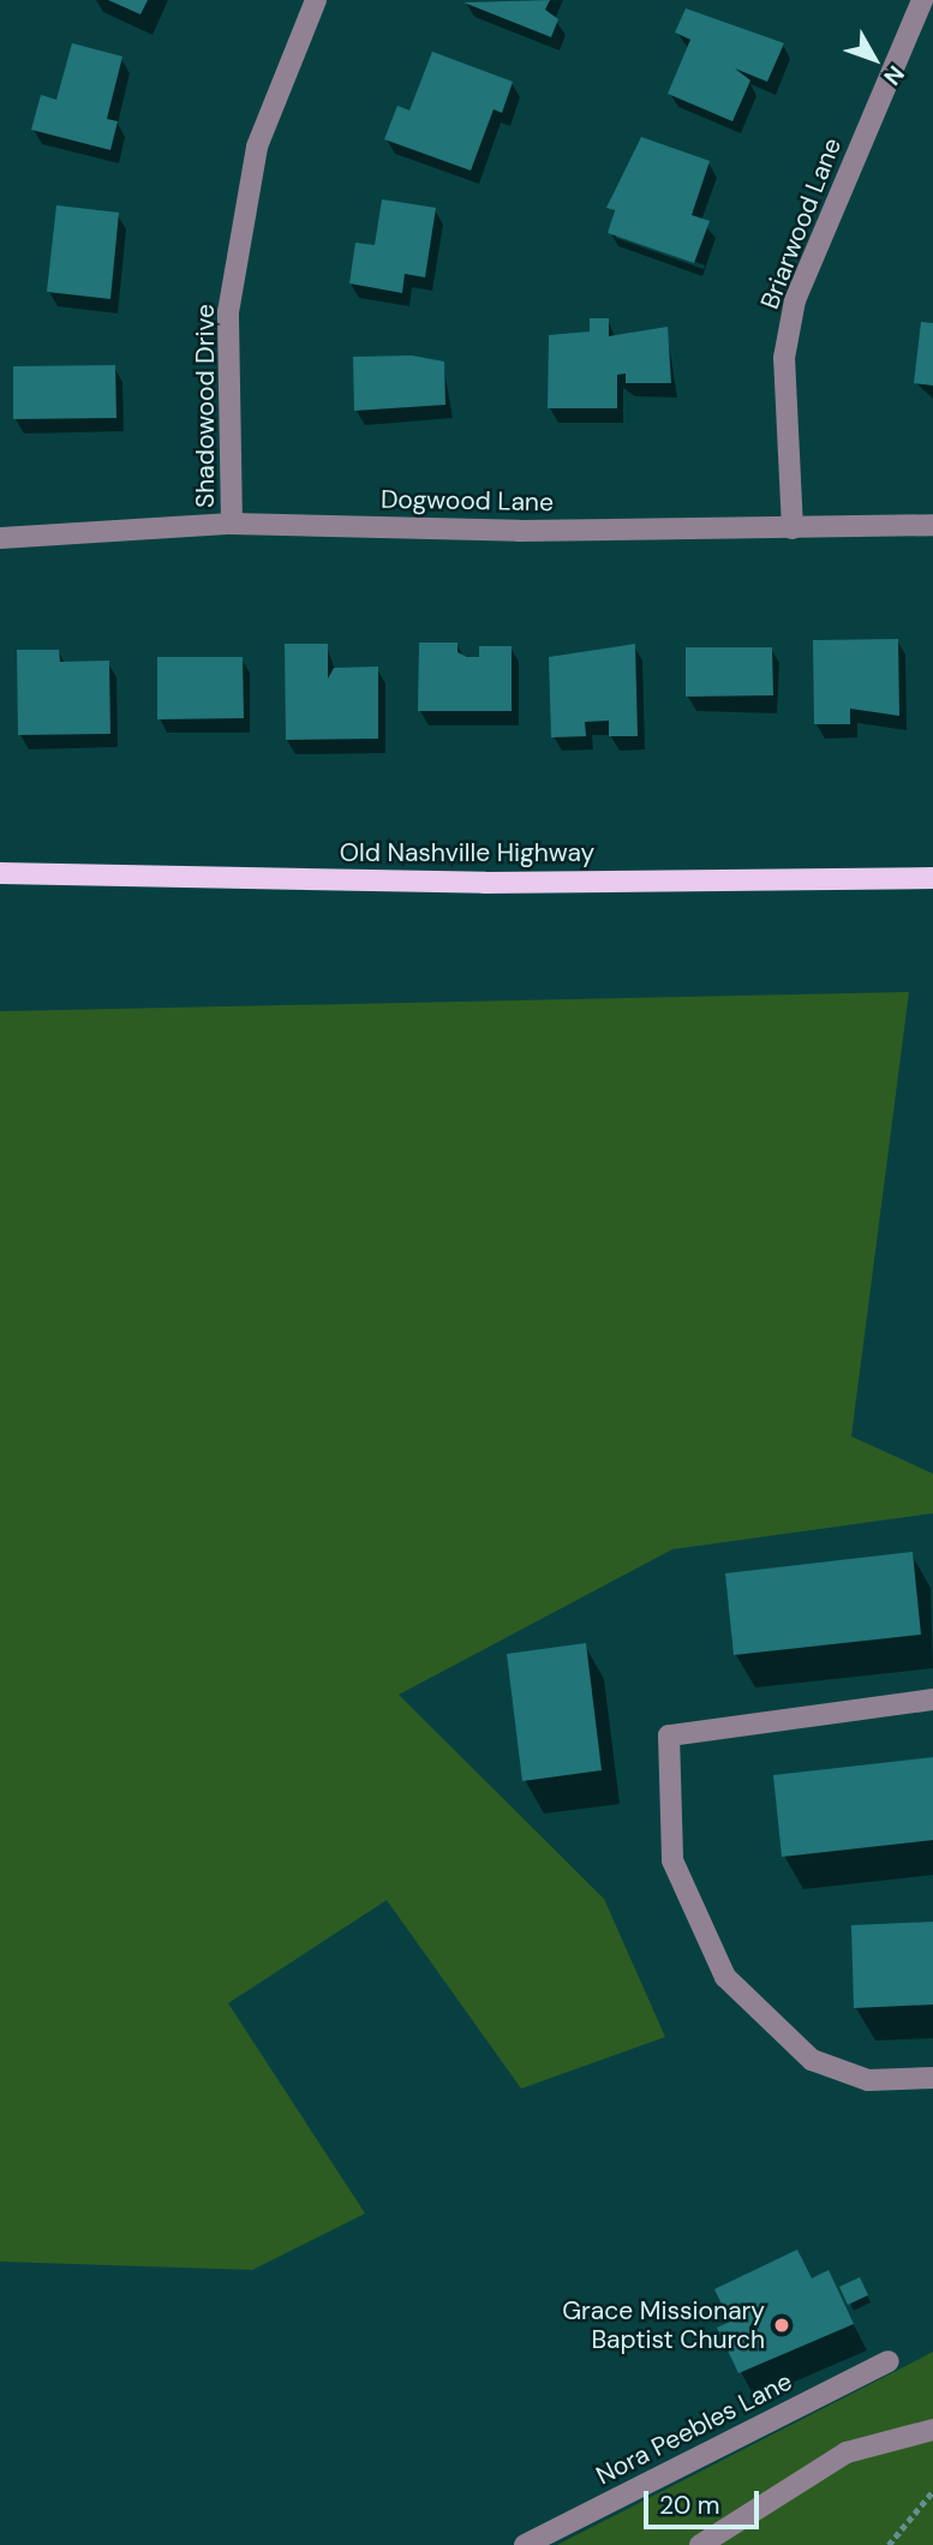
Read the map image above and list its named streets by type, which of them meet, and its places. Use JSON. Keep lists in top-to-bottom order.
{
  "streets": {
    "main road": ["Old Nashville Highway"],
    "street": [
      "Briarwood Lane",
      "Shadowood Drive",
      "Dogwood Lane",
      "Nora Peebles Lane"
    ]
  },
  "crossings": [
    ["Briarwood Lane", "Dogwood Lane"],
    ["Shadowood Drive", "Dogwood Lane"]
  ],
  "places": ["Grace Missionary Baptist Church"],
  "scale_bar": "20 m",
  "north": "bottom right"
}
